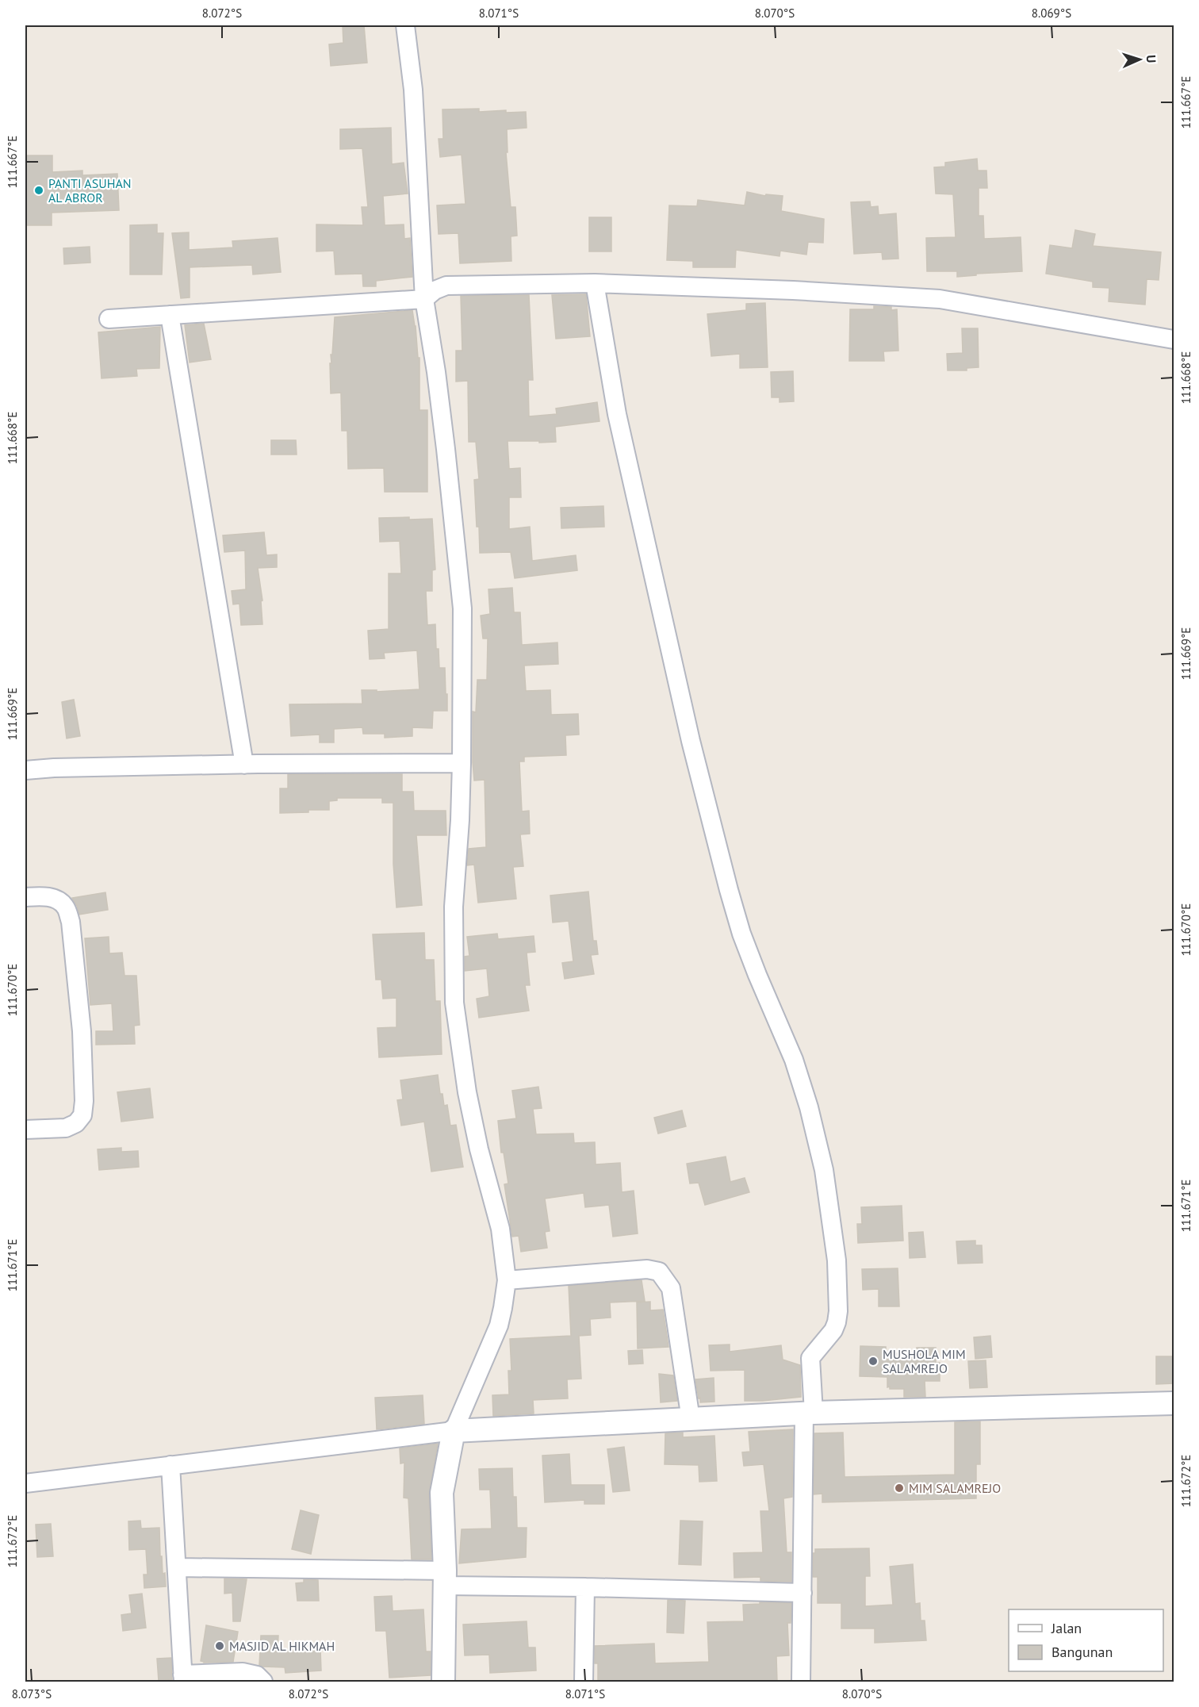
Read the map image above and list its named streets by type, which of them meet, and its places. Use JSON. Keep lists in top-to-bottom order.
{
  "places": [
    "PANTI ASUHAN AL ABROR",
    "MUSHOLA MIM SALAMREJO",
    "MIM SALAMREJO",
    "MASJID AL HIKMAH"
  ],
  "legend": ["Jalan", "Bangunan"],
  "north": "right",
  "coordinates": [
    "8.072°S",
    "8.071°S",
    "8.070°S",
    "8.069°S",
    "111.667°E",
    "111.668°E",
    "111.669°E",
    "111.670°E",
    "111.671°E",
    "111.672°E",
    "8.073°S"
  ]
}
